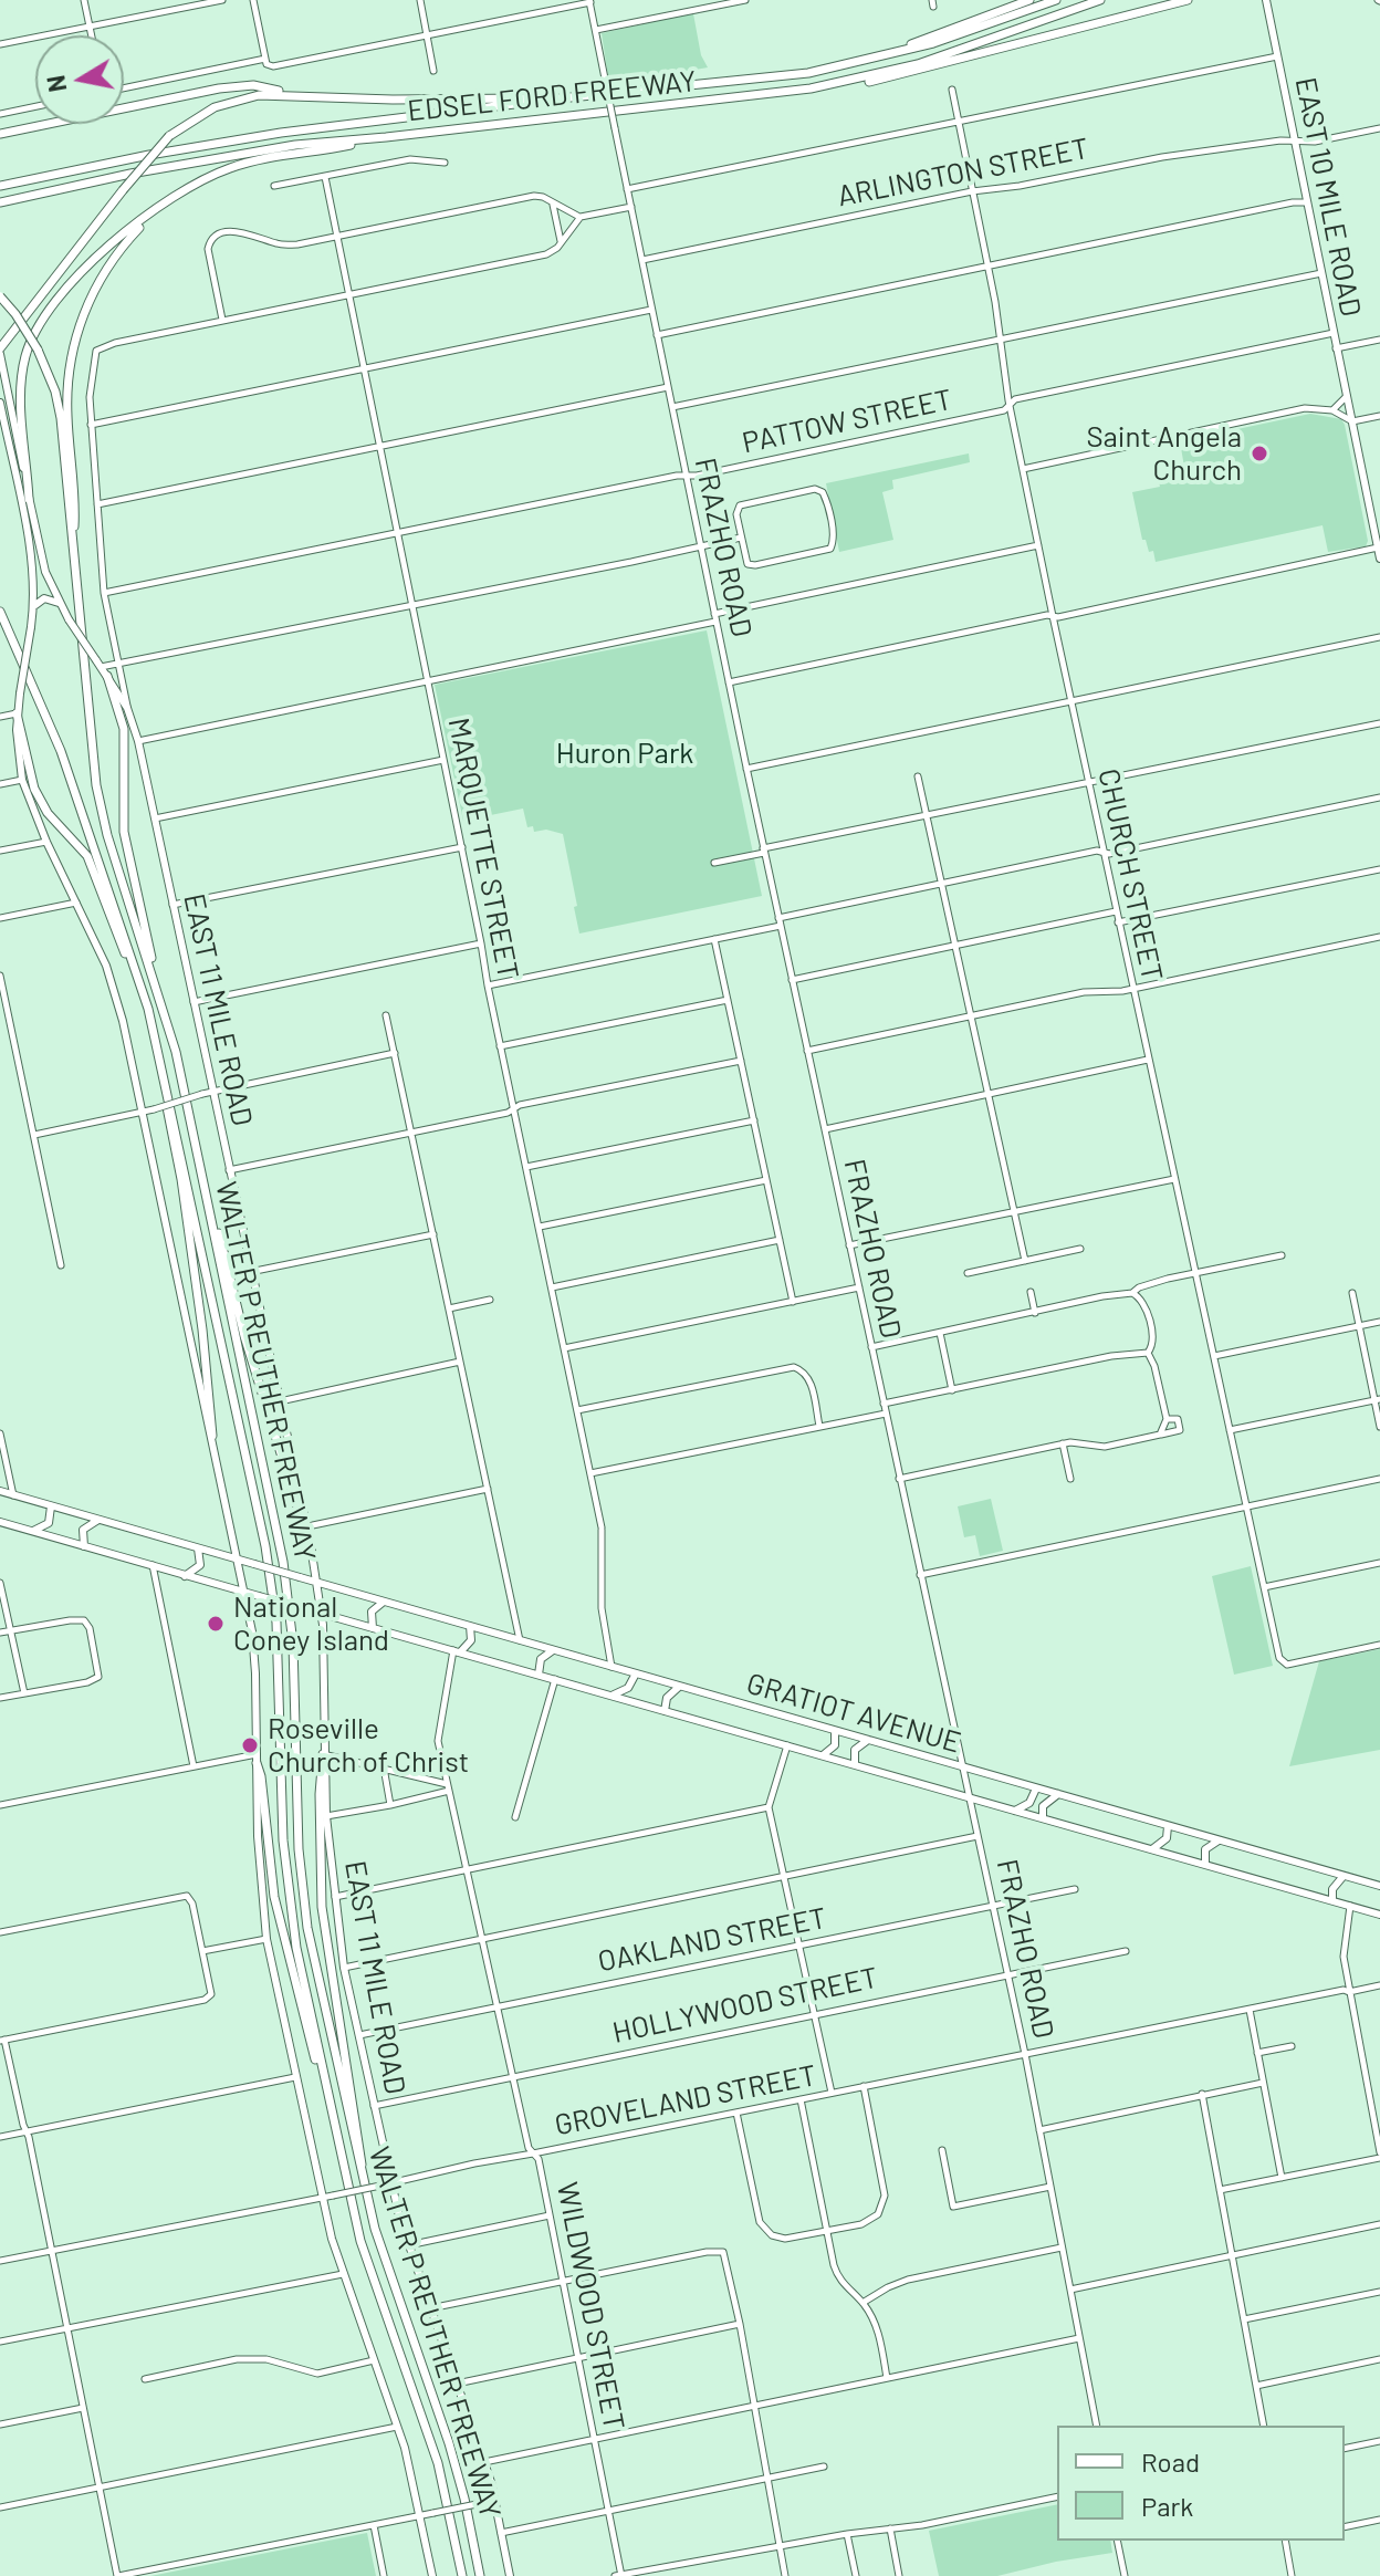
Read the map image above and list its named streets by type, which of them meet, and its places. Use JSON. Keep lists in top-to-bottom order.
{
  "streets": {
    "highway": ["EDSEL FORD FREEWAY", "WALTER P REUTHER FREEWAY"],
    "main road": ["EAST 10 MILE ROAD", "EAST 11 MILE ROAD", "GRATIOT AVENUE"],
    "street": [
      "ARLINGTON STREET",
      "PATTOW STREET",
      "FRAZHO ROAD",
      "MARQUETTE STREET",
      "CHURCH STREET",
      "OAKLAND STREET",
      "HOLLYWOOD STREET",
      "GROVELAND STREET",
      "WILDWOOD STREET"
    ]
  },
  "crossings": [
    ["ARLINGTON STREET", "EAST 10 MILE ROAD"],
    ["ARLINGTON STREET", "FRAZHO ROAD"],
    ["ARLINGTON STREET", "CHURCH STREET"],
    ["EAST 10 MILE ROAD", "PATTOW STREET"],
    ["PATTOW STREET", "FRAZHO ROAD"],
    ["PATTOW STREET", "MARQUETTE STREET"],
    ["PATTOW STREET", "CHURCH STREET"],
    ["FRAZHO ROAD", "GRATIOT AVENUE"],
    ["FRAZHO ROAD", "OAKLAND STREET"],
    ["FRAZHO ROAD", "HOLLYWOOD STREET"],
    ["FRAZHO ROAD", "GROVELAND STREET"],
    ["MARQUETTE STREET", "GRATIOT AVENUE"],
    ["EAST 11 MILE ROAD", "GRATIOT AVENUE"],
    ["EAST 11 MILE ROAD", "OAKLAND STREET"],
    ["EAST 11 MILE ROAD", "HOLLYWOOD STREET"],
    ["EAST 11 MILE ROAD", "GROVELAND STREET"],
    ["GRATIOT AVENUE", "WILDWOOD STREET"],
    ["OAKLAND STREET", "WILDWOOD STREET"],
    ["HOLLYWOOD STREET", "WILDWOOD STREET"],
    ["GROVELAND STREET", "WILDWOOD STREET"]
  ],
  "parks": ["Huron Park"],
  "places": ["Saint Angela Church", "National Coney Island", "Roseville Church of Christ"],
  "legend": ["Road", "Park"],
  "north": "left"
}
